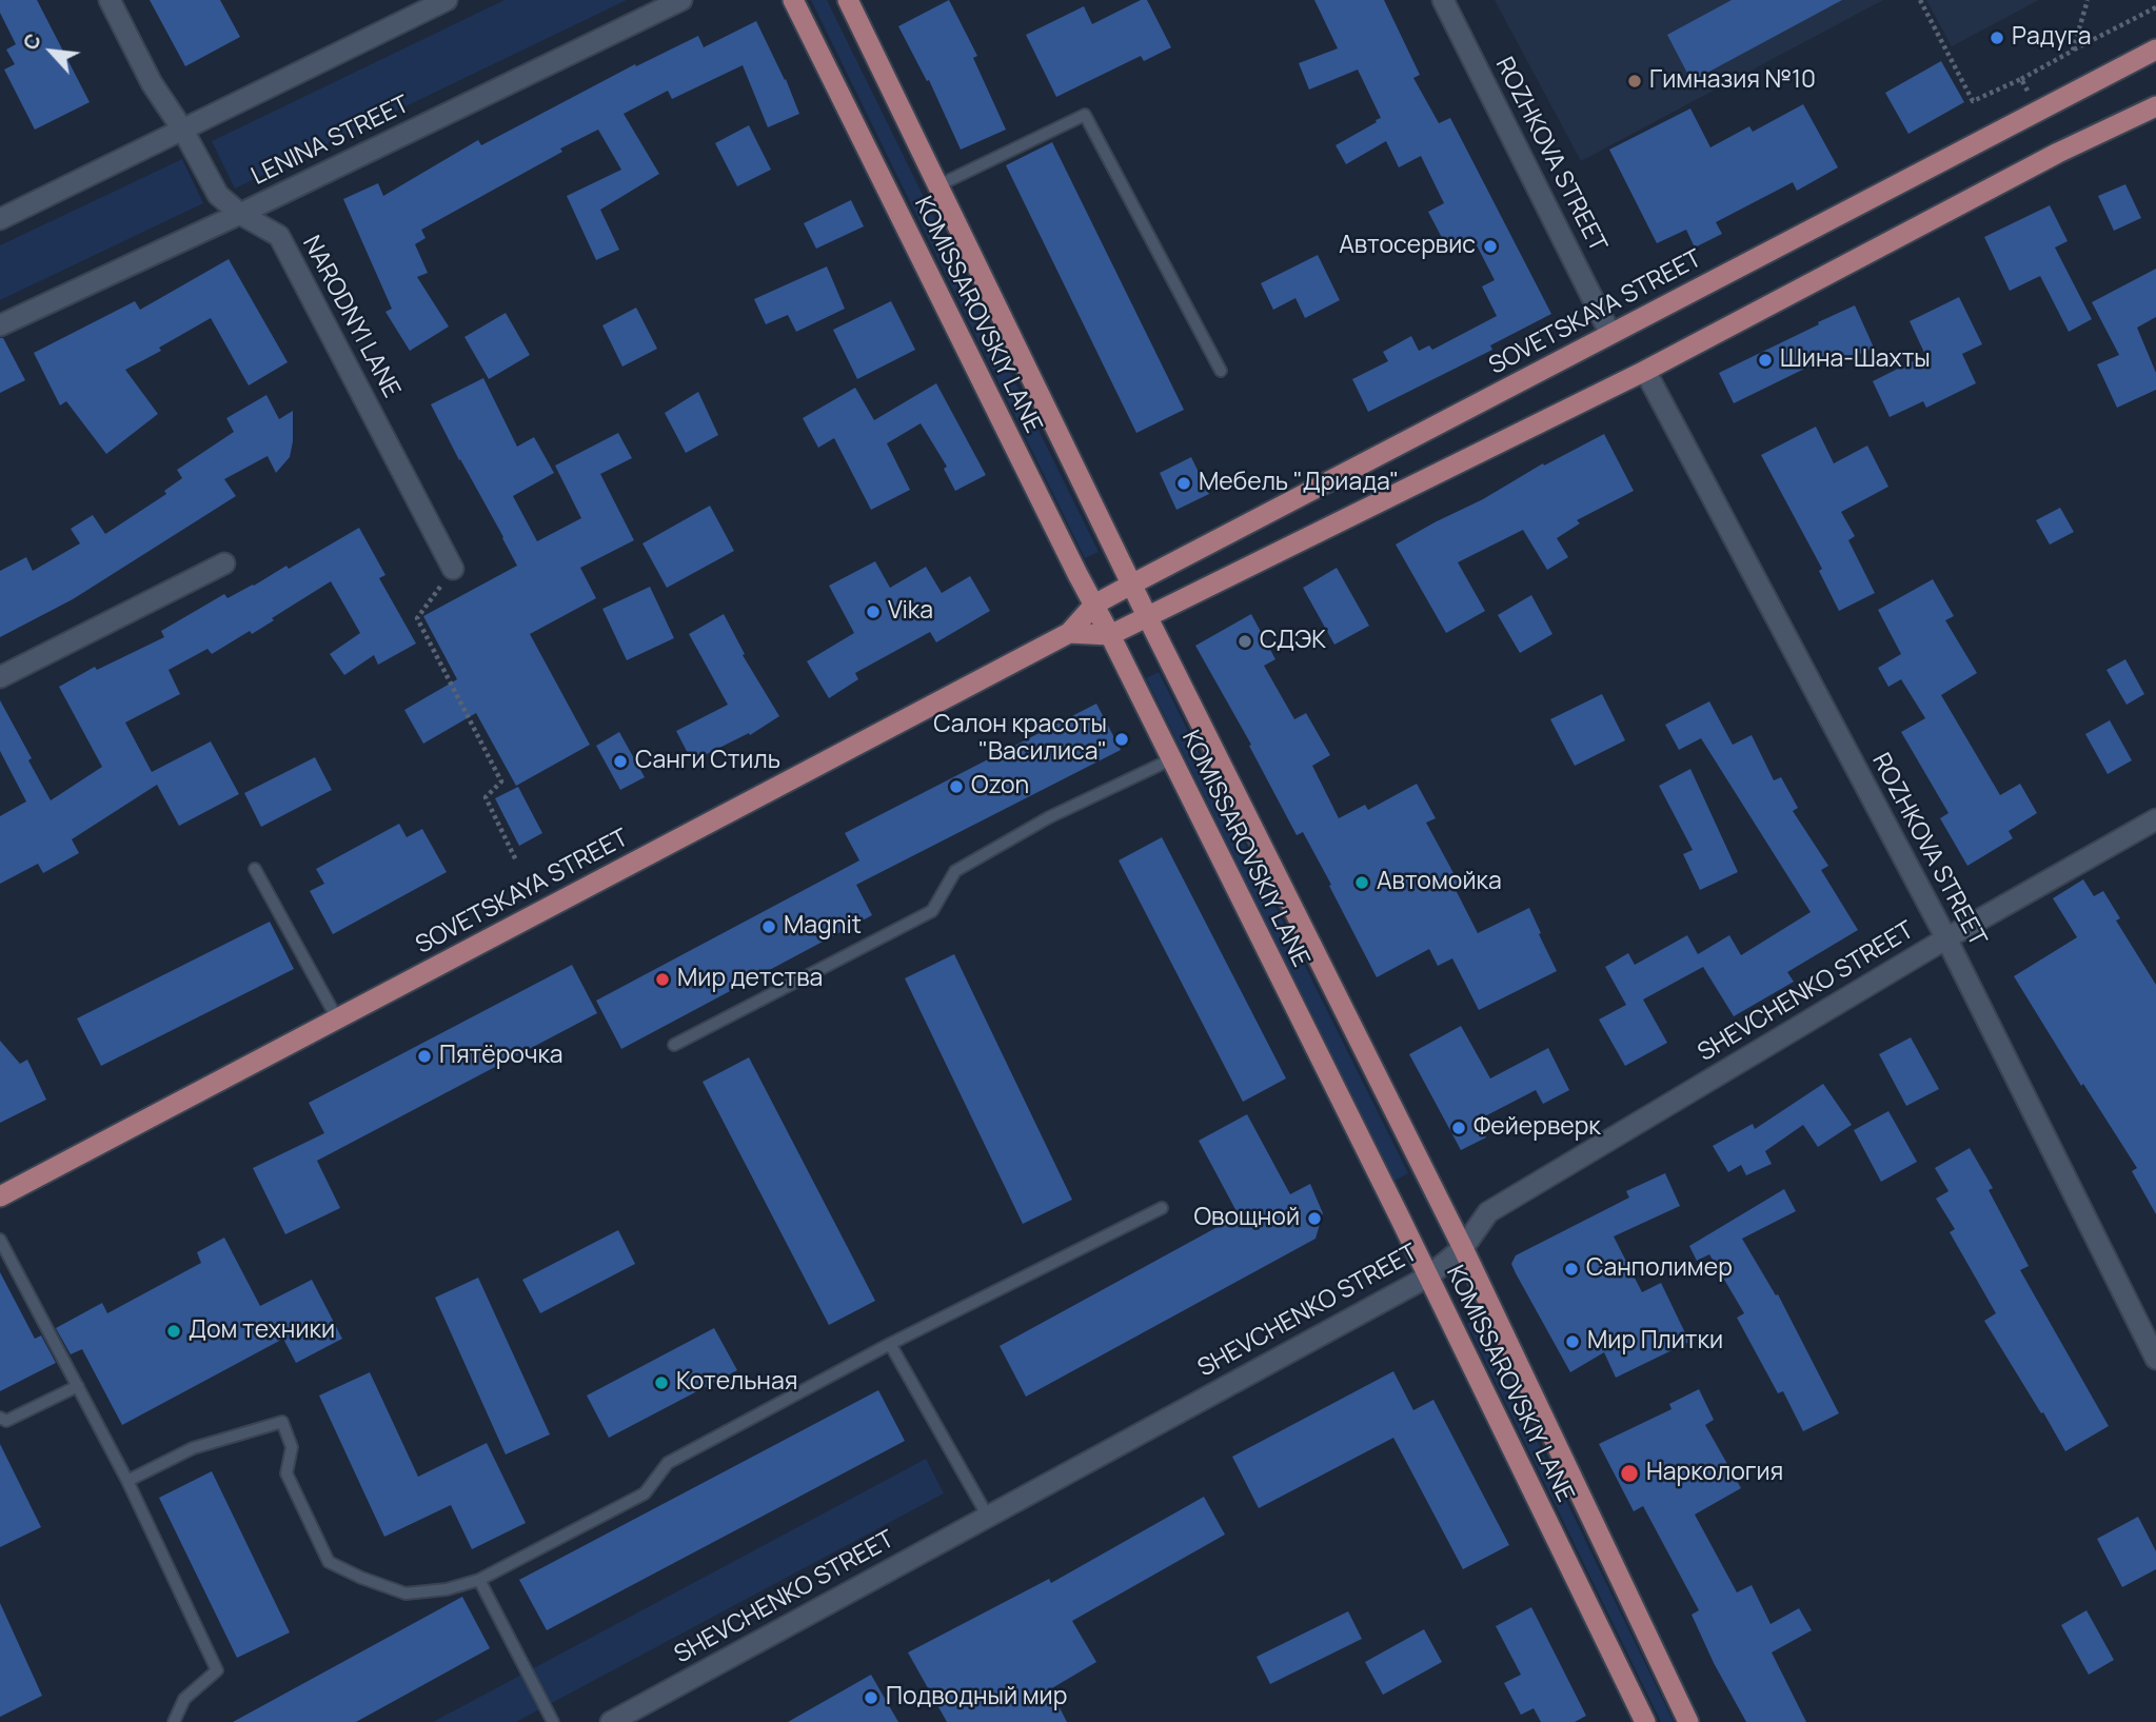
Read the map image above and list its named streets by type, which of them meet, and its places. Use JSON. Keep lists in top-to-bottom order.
{
  "streets": {
    "main road": ["SOVETSKAYA STREET", "KOMISSAROVSKIY LANE"],
    "street": [
      "LENINA STREET",
      "ROZHKOVA STREET",
      "NARODNYI LANE",
      "SHEVCHENKO STREET"
    ]
  },
  "crossings": [
    ["LENINA STREET", "NARODNYI LANE"],
    ["ROZHKOVA STREET", "SOVETSKAYA STREET"],
    ["ROZHKOVA STREET", "SHEVCHENKO STREET"],
    ["SOVETSKAYA STREET", "KOMISSAROVSKIY LANE"],
    ["KOMISSAROVSKIY LANE", "SHEVCHENKO STREET"]
  ],
  "places": [
    "Радуга",
    "Гимназия №10",
    "Автосервис",
    "Шина-Шахты",
    "Мебель \"Дриада\"",
    "Vika",
    "СДЭК",
    "Салон красоты \"Василиса\"",
    "Санги Стиль",
    "Ozon",
    "Автомойка",
    "Magnit",
    "Мир детства",
    "Пятёрочка",
    "Фейерверк",
    "Овощной",
    "Санполимер",
    "Дом техники",
    "Мир Плитки",
    "Котельная",
    "Наркология",
    "Подводный мир"
  ],
  "north": "top left"
}
